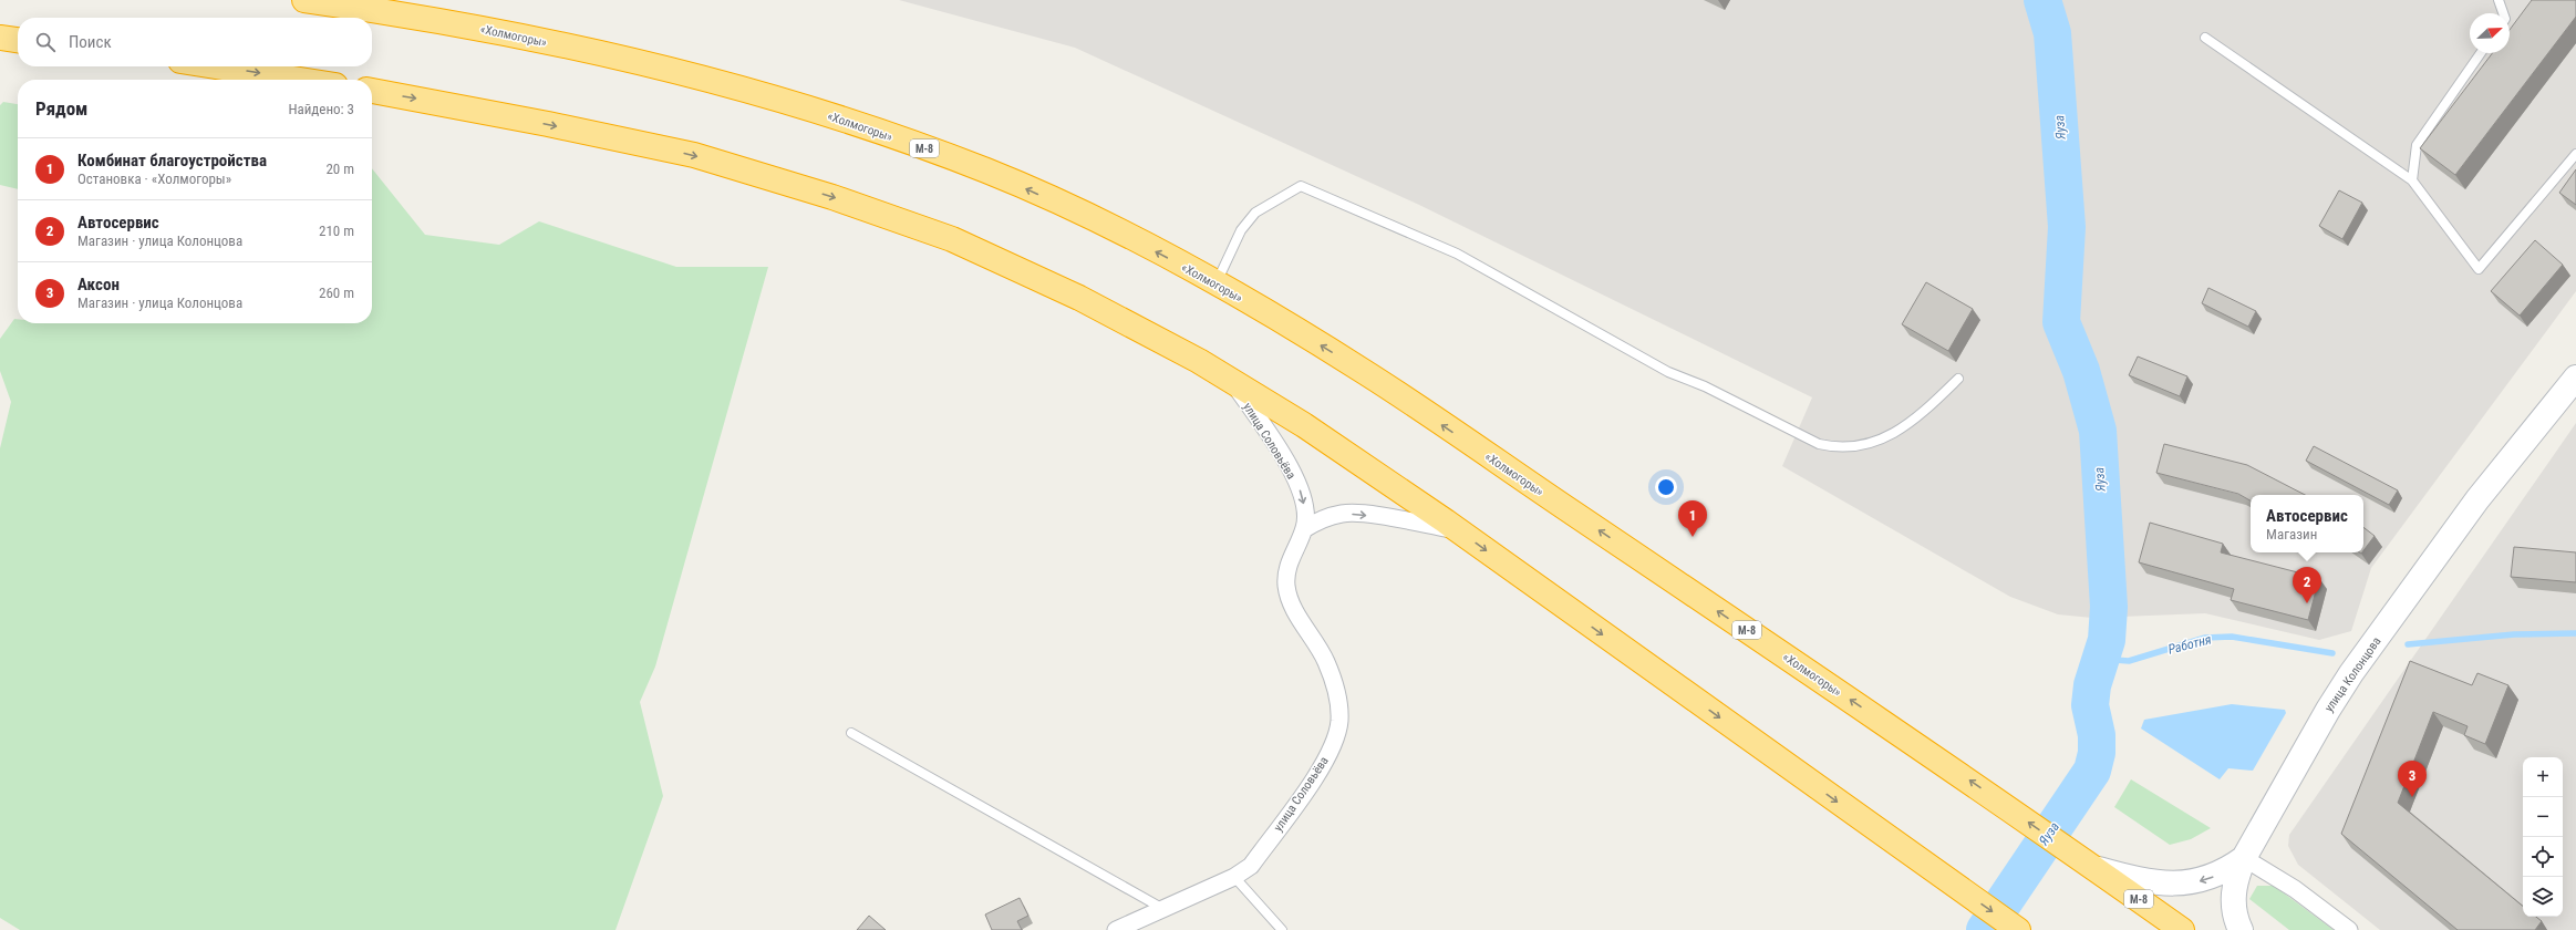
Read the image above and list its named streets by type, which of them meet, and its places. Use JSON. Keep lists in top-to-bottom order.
{
  "streets": {
    "highway": ["«Холмогоры»", "М-8"],
    "street": ["улица Соловьёва", "улица Колонцова"]
  },
  "crossings": [
    ["«Холмогоры»", "М-8"],
    ["«Холмогоры»", "улица Колонцова"],
    ["М-8", "улица Колонцова"]
  ],
  "water": ["Яуза", "Работня"],
  "north": "top right",
  "page": {
    "search": "Поиск",
    "heading": ["Рядом", "Найдено: 3"],
    "list": [
      {
        "mark": "1",
        "name": "Комбинат благоустройства",
        "note": "Остановка · «Холмогоры»",
        "value": "20 m"
      },
      {
        "mark": "2",
        "name": "Автосервис",
        "note": "Магазин · улица Колонцова",
        "value": "210 m"
      },
      {
        "mark": "3",
        "name": "Аксон",
        "note": "Магазин · улица Колонцова",
        "value": "260 m"
      }
    ],
    "popup": ["Автосервис", "Магазин"],
    "pins": ["1", "2", "3"],
    "map_buttons": ["+", "−"]
  }
}
